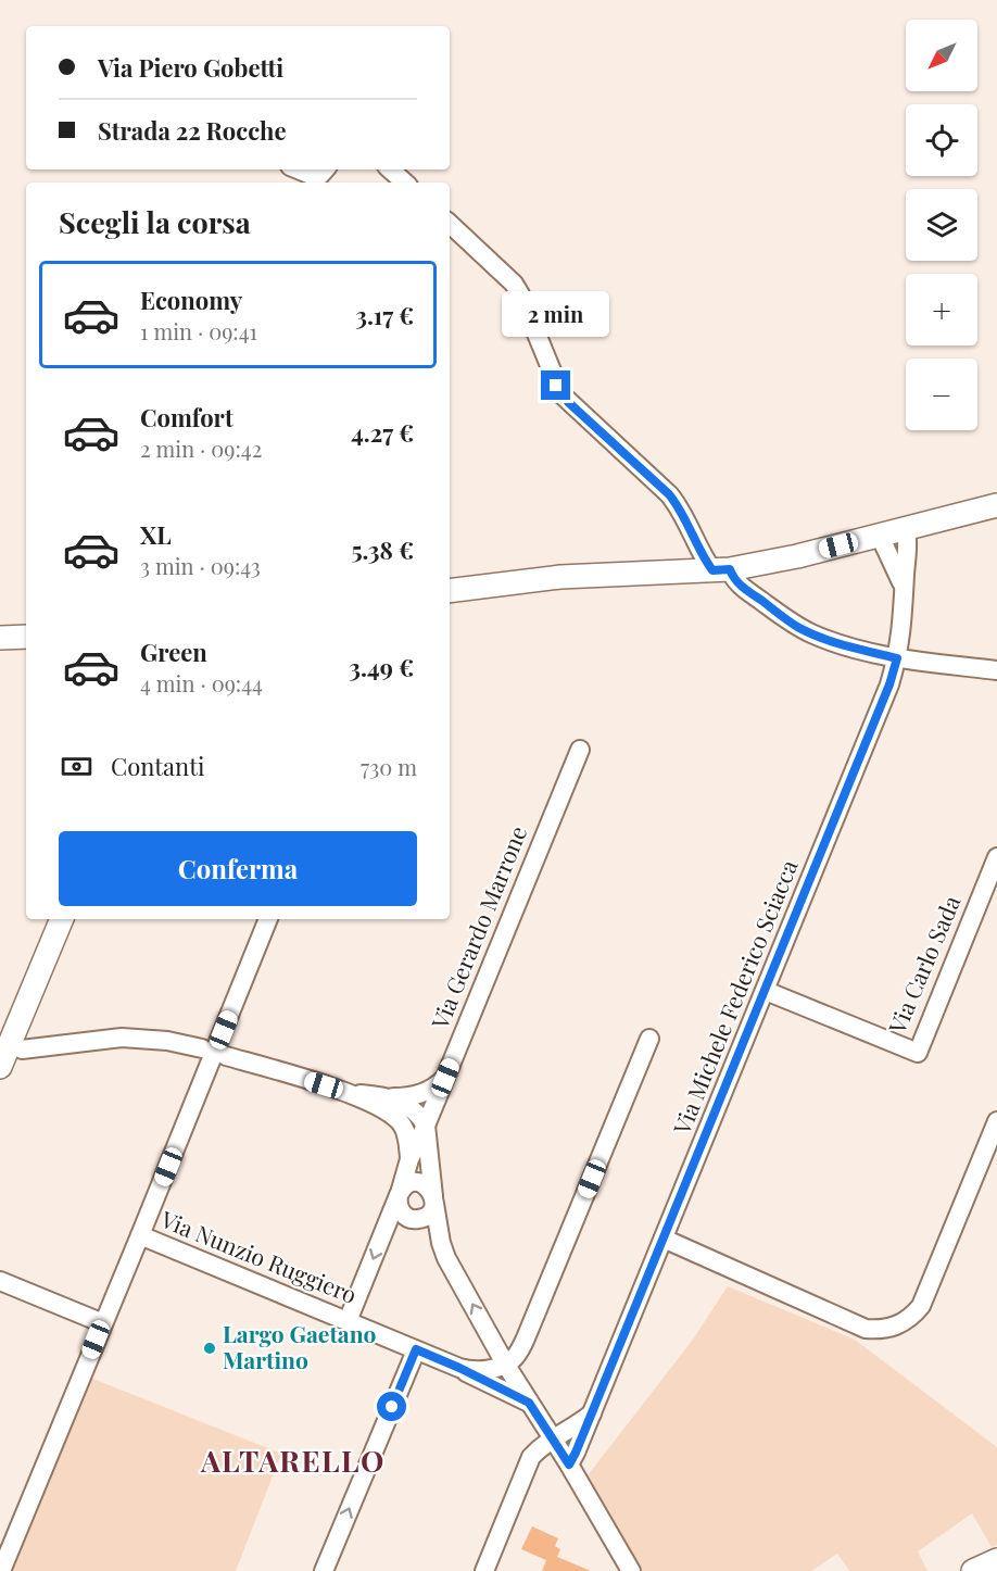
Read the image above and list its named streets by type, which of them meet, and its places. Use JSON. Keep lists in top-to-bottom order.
{
  "streets": {
    "street": [
      "Via Gerardo Marrone",
      "Via Carlo Sada",
      "Via Michele Federico Sciacca",
      "Via Nunzio Ruggiero"
    ]
  },
  "crossings": [
    ["Via Gerardo Marrone", "Via Nunzio Ruggiero"],
    ["Via Carlo Sada", "Via Michele Federico Sciacca"]
  ],
  "districts": ["ALTARELLO"],
  "places": ["Largo Gaetano Martino"],
  "north": "bottom left",
  "page": {
    "map_buttons": ["+", "−"],
    "banner": ["Via Piero Gobetti", "Strada 22 Rocche"],
    "heading": "Scegli la corsa",
    "list": [
      {
        "name": "Economy",
        "note": "1 min · 09:41",
        "value": "3.17 €"
      },
      {
        "name": "Comfort",
        "note": "2 min · 09:42",
        "value": "4.27 €"
      },
      {
        "name": "XL",
        "note": "3 min · 09:43",
        "value": "5.38 €"
      },
      {
        "name": "Green",
        "note": "4 min · 09:44",
        "value": "3.49 €"
      }
    ],
    "bubble": "2 min",
    "pay": ["Contanti", "730 m"],
    "buttons": "Conferma"
  }
}
